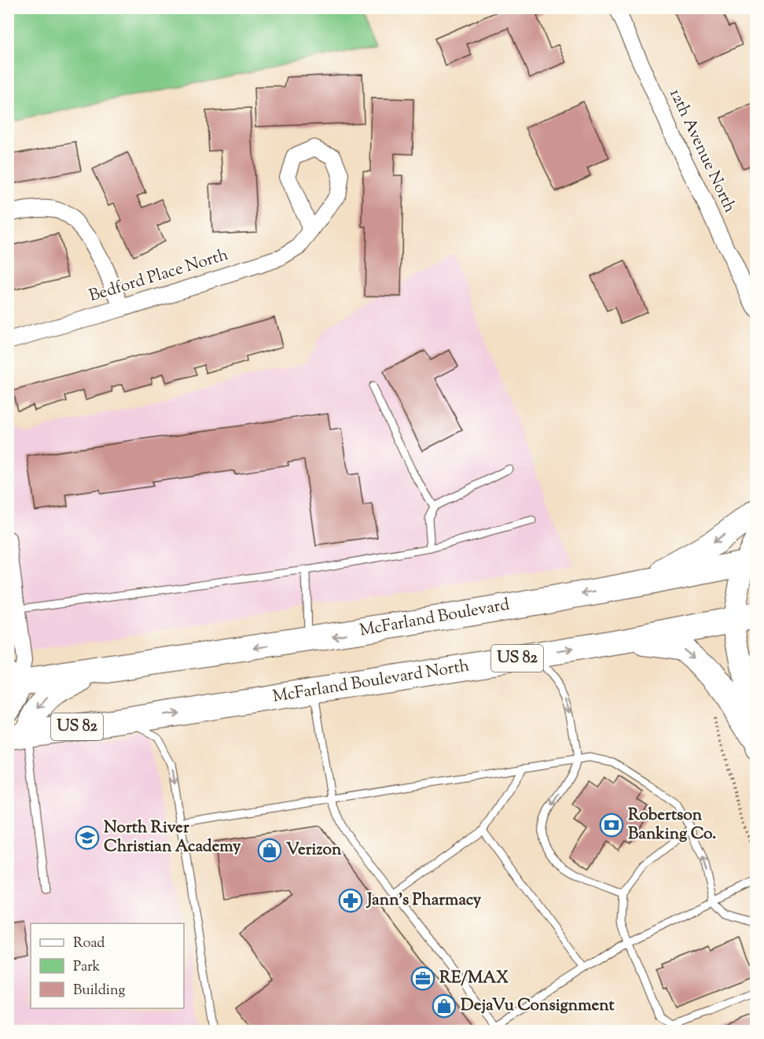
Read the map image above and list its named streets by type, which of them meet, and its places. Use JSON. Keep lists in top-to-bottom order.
{
  "streets": {
    "highway": ["McFarland Boulevard", "US 82", "McFarland Boulevard North"],
    "street": ["12th Avenue North", "Bedford Place North"]
  },
  "one_way": ["McFarland Boulevard", "McFarland Boulevard North"],
  "places": {
    "bank": ["Robertson Banking Co."],
    "school or university": ["North River Christian Academy"],
    "shop": ["Verizon", "DejaVu Consignment"],
    "pharmacy": ["Jann's Pharmacy"],
    "office": ["RE/MAX"]
  },
  "legend": ["Road", "Park", "Building"]
}
